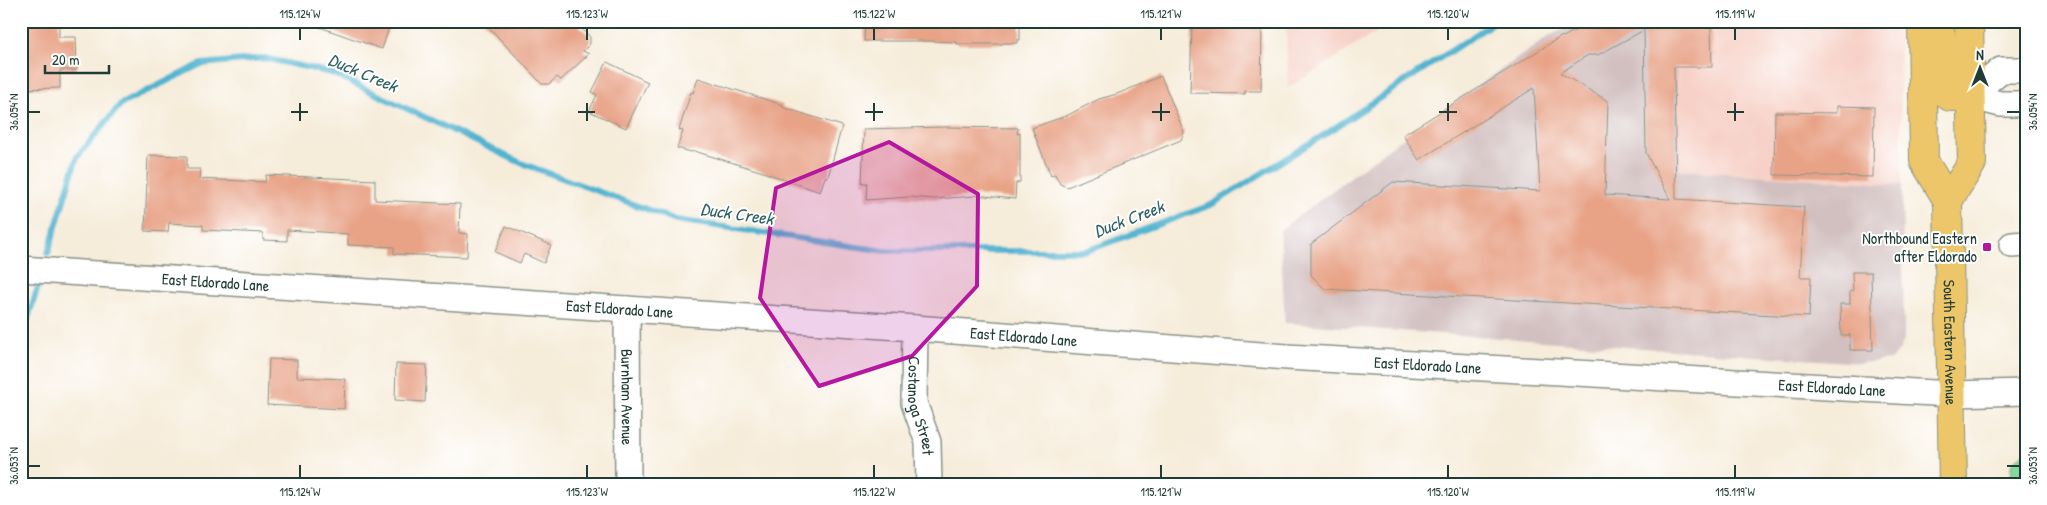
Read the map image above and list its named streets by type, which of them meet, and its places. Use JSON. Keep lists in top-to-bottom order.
{
  "streets": {
    "main road": ["South Eastern Avenue"],
    "street": ["East Eldorado Lane", "Burnham Avenue", "Costanoga Street"]
  },
  "crossings": [
    ["East Eldorado Lane", "South Eastern Avenue"],
    ["East Eldorado Lane", "Burnham Avenue"],
    ["East Eldorado Lane", "Costanoga Street"]
  ],
  "water": ["Duck Creek"],
  "places": {
    "transit": ["Northbound Eastern after Eldorado"]
  },
  "scale_bar": "20 m",
  "north": "top",
  "coordinates": [
    "115.124°W",
    "115.123°W",
    "115.122°W",
    "115.121°W",
    "115.120°W",
    "115.119°W",
    "36.054°N",
    "36.053°N"
  ]
}
